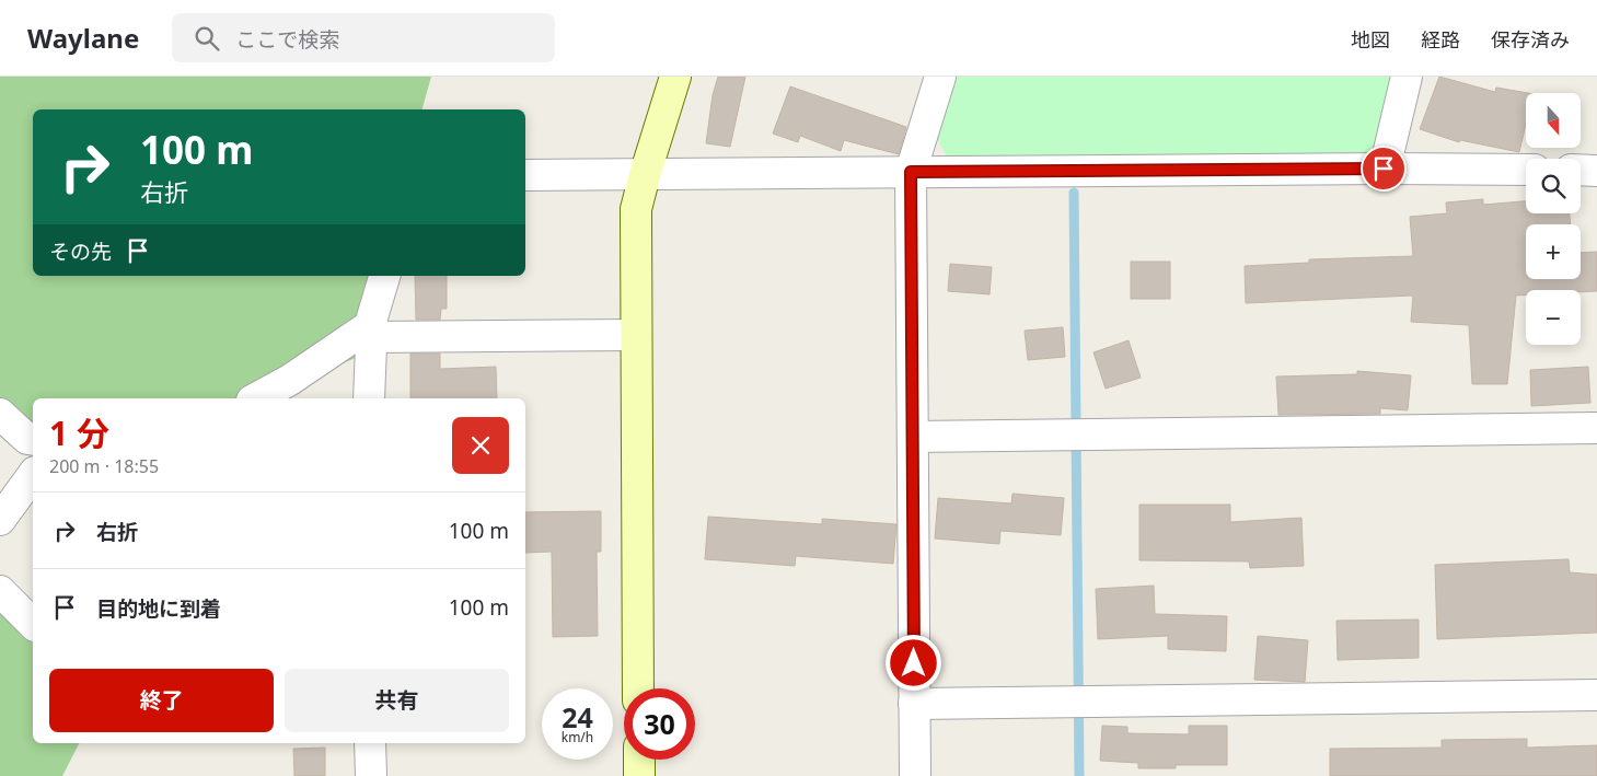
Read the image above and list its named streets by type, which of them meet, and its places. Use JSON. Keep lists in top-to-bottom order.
{
  "north": "bottom",
  "page": {
    "header": "Waylane",
    "search": "ここで検索",
    "nav": ["地図", "経路", "保存済み"],
    "map_buttons": ["+", "−"],
    "turn": ["100 m", "右折"],
    "then": "その先",
    "heading": ["1 分", "200 m · 18:55"],
    "list": [
      {
        "name": "右折",
        "value": "100 m"
      },
      {
        "name": "目的地に到着",
        "value": "100 m"
      }
    ],
    "buttons": ["終了", "共有"],
    "speed": "24 km/h",
    "limit": "30"
  }
}
